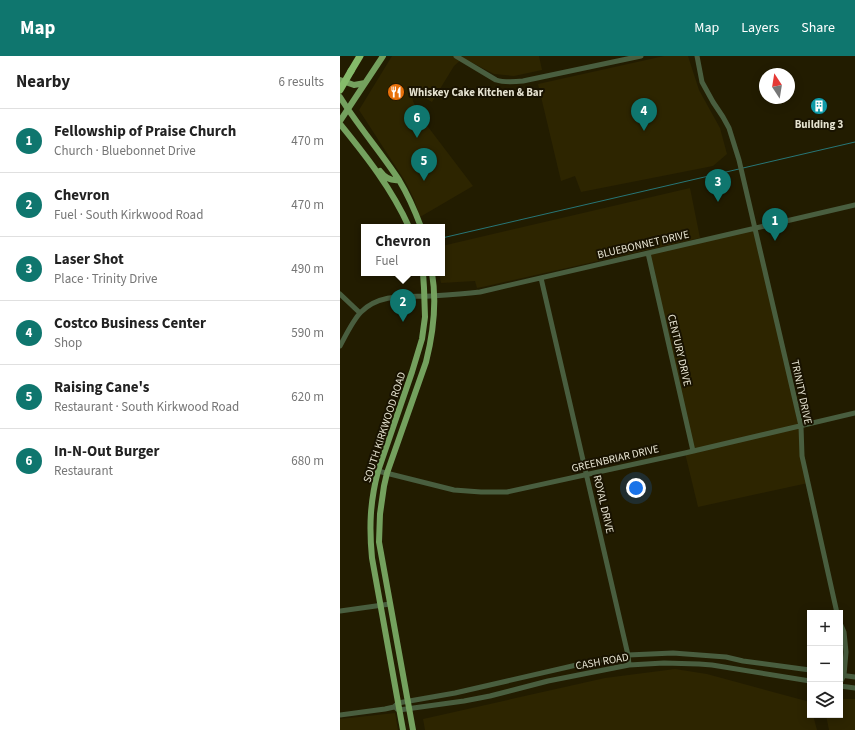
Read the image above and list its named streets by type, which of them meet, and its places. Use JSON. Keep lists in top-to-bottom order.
{
  "streets": {
    "main road": ["SOUTH KIRKWOOD ROAD"],
    "street": [
      "BLUEBONNET DRIVE",
      "CENTURY DRIVE",
      "TRINITY DRIVE",
      "GREENBRIAR DRIVE",
      "ROYAL DRIVE",
      "CASH ROAD"
    ]
  },
  "crossings": [
    ["BLUEBONNET DRIVE", "CENTURY DRIVE"],
    ["BLUEBONNET DRIVE", "TRINITY DRIVE"],
    ["BLUEBONNET DRIVE", "SOUTH KIRKWOOD ROAD"],
    ["BLUEBONNET DRIVE", "ROYAL DRIVE"],
    ["CENTURY DRIVE", "GREENBRIAR DRIVE"],
    ["TRINITY DRIVE", "GREENBRIAR DRIVE"],
    ["SOUTH KIRKWOOD ROAD", "GREENBRIAR DRIVE"],
    ["SOUTH KIRKWOOD ROAD", "CASH ROAD"],
    ["GREENBRIAR DRIVE", "ROYAL DRIVE"],
    ["ROYAL DRIVE", "CASH ROAD"]
  ],
  "places": {
    "restaurant": ["Whiskey Cake Kitchen & Bar"],
    "building": ["Building 3"]
  },
  "north": "top",
  "page": {
    "header": "Map",
    "nav": ["Map", "Layers", "Share"],
    "heading": ["Nearby", "6 results"],
    "pins": [
      "4",
      "6",
      "5",
      "3",
      "1",
      "2"
    ],
    "list": [
      {
        "mark": "1",
        "name": "Fellowship of Praise Church",
        "note": "Church · Bluebonnet Drive",
        "value": "470 m"
      },
      {
        "mark": "2",
        "name": "Chevron",
        "note": "Fuel · South Kirkwood Road",
        "value": "470 m"
      },
      {
        "mark": "3",
        "name": "Laser Shot",
        "note": "Place · Trinity Drive",
        "value": "490 m"
      },
      {
        "mark": "4",
        "name": "Costco Business Center",
        "note": "Shop",
        "value": "590 m"
      },
      {
        "mark": "5",
        "name": "Raising Cane's",
        "note": "Restaurant · South Kirkwood Road",
        "value": "620 m"
      },
      {
        "mark": "6",
        "name": "In-N-Out Burger",
        "note": "Restaurant",
        "value": "680 m"
      }
    ],
    "popup": ["Chevron", "Fuel"],
    "map_buttons": ["+", "−"]
  }
}
